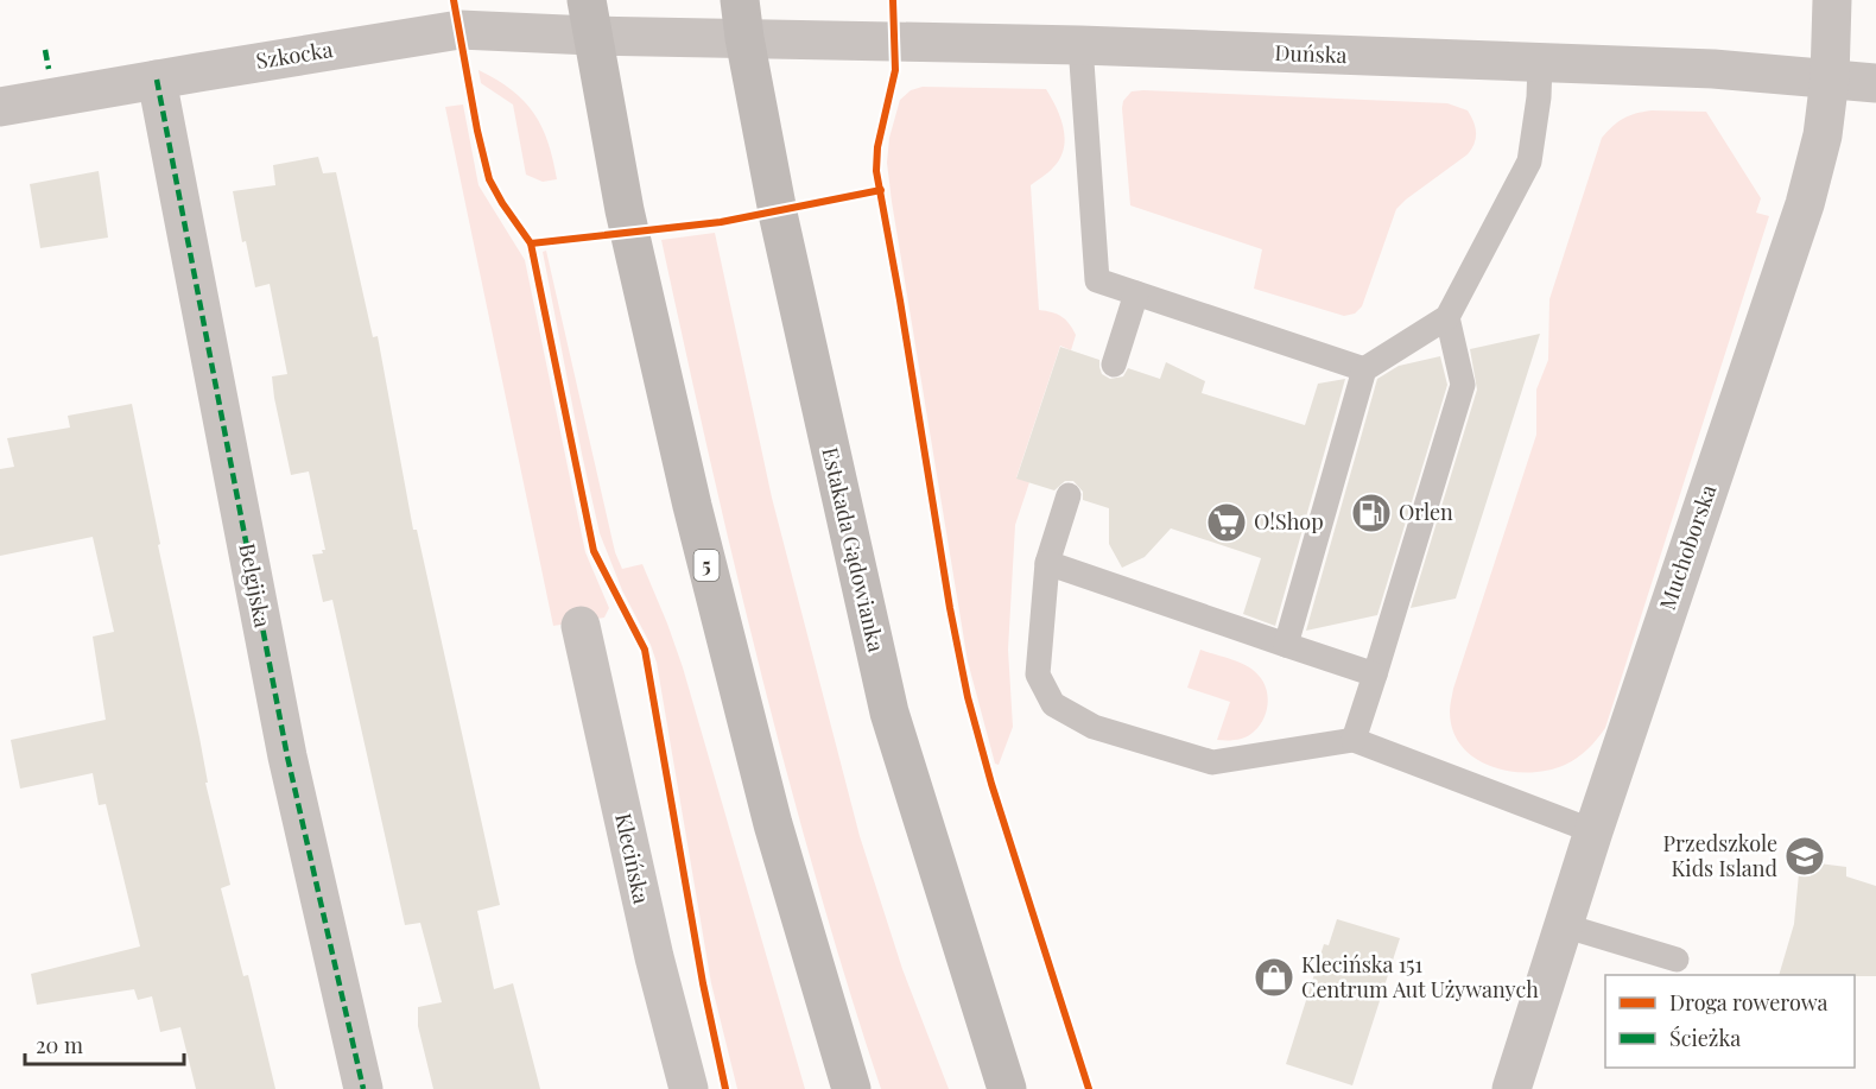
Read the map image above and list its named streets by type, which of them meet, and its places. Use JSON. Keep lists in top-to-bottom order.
{
  "streets": {
    "main road": ["Estakada Gądowianka", "5"],
    "street": [
      "Duńska",
      "Szkocka",
      "Muchoborska",
      "Belgijska",
      "Klecińska"
    ]
  },
  "crossings": [
    ["Duńska", "Szkocka"],
    ["Duńska", "Muchoborska"],
    ["Duńska", "Estakada Gądowianka"],
    ["Szkocka", "Estakada Gądowianka"],
    ["Szkocka", "5"],
    ["Szkocka", "Belgijska"]
  ],
  "places": {
    "fuel station": ["Orlen"],
    "supermarket": ["O!Shop"],
    "school or university": ["Przedszkole Kids Island"],
    "shop": ["Klecińska 151 Centrum Aut Używanych"]
  },
  "legend": ["Droga rowerowa", "Ścieżka"],
  "scale_bar": "20 m"
}
